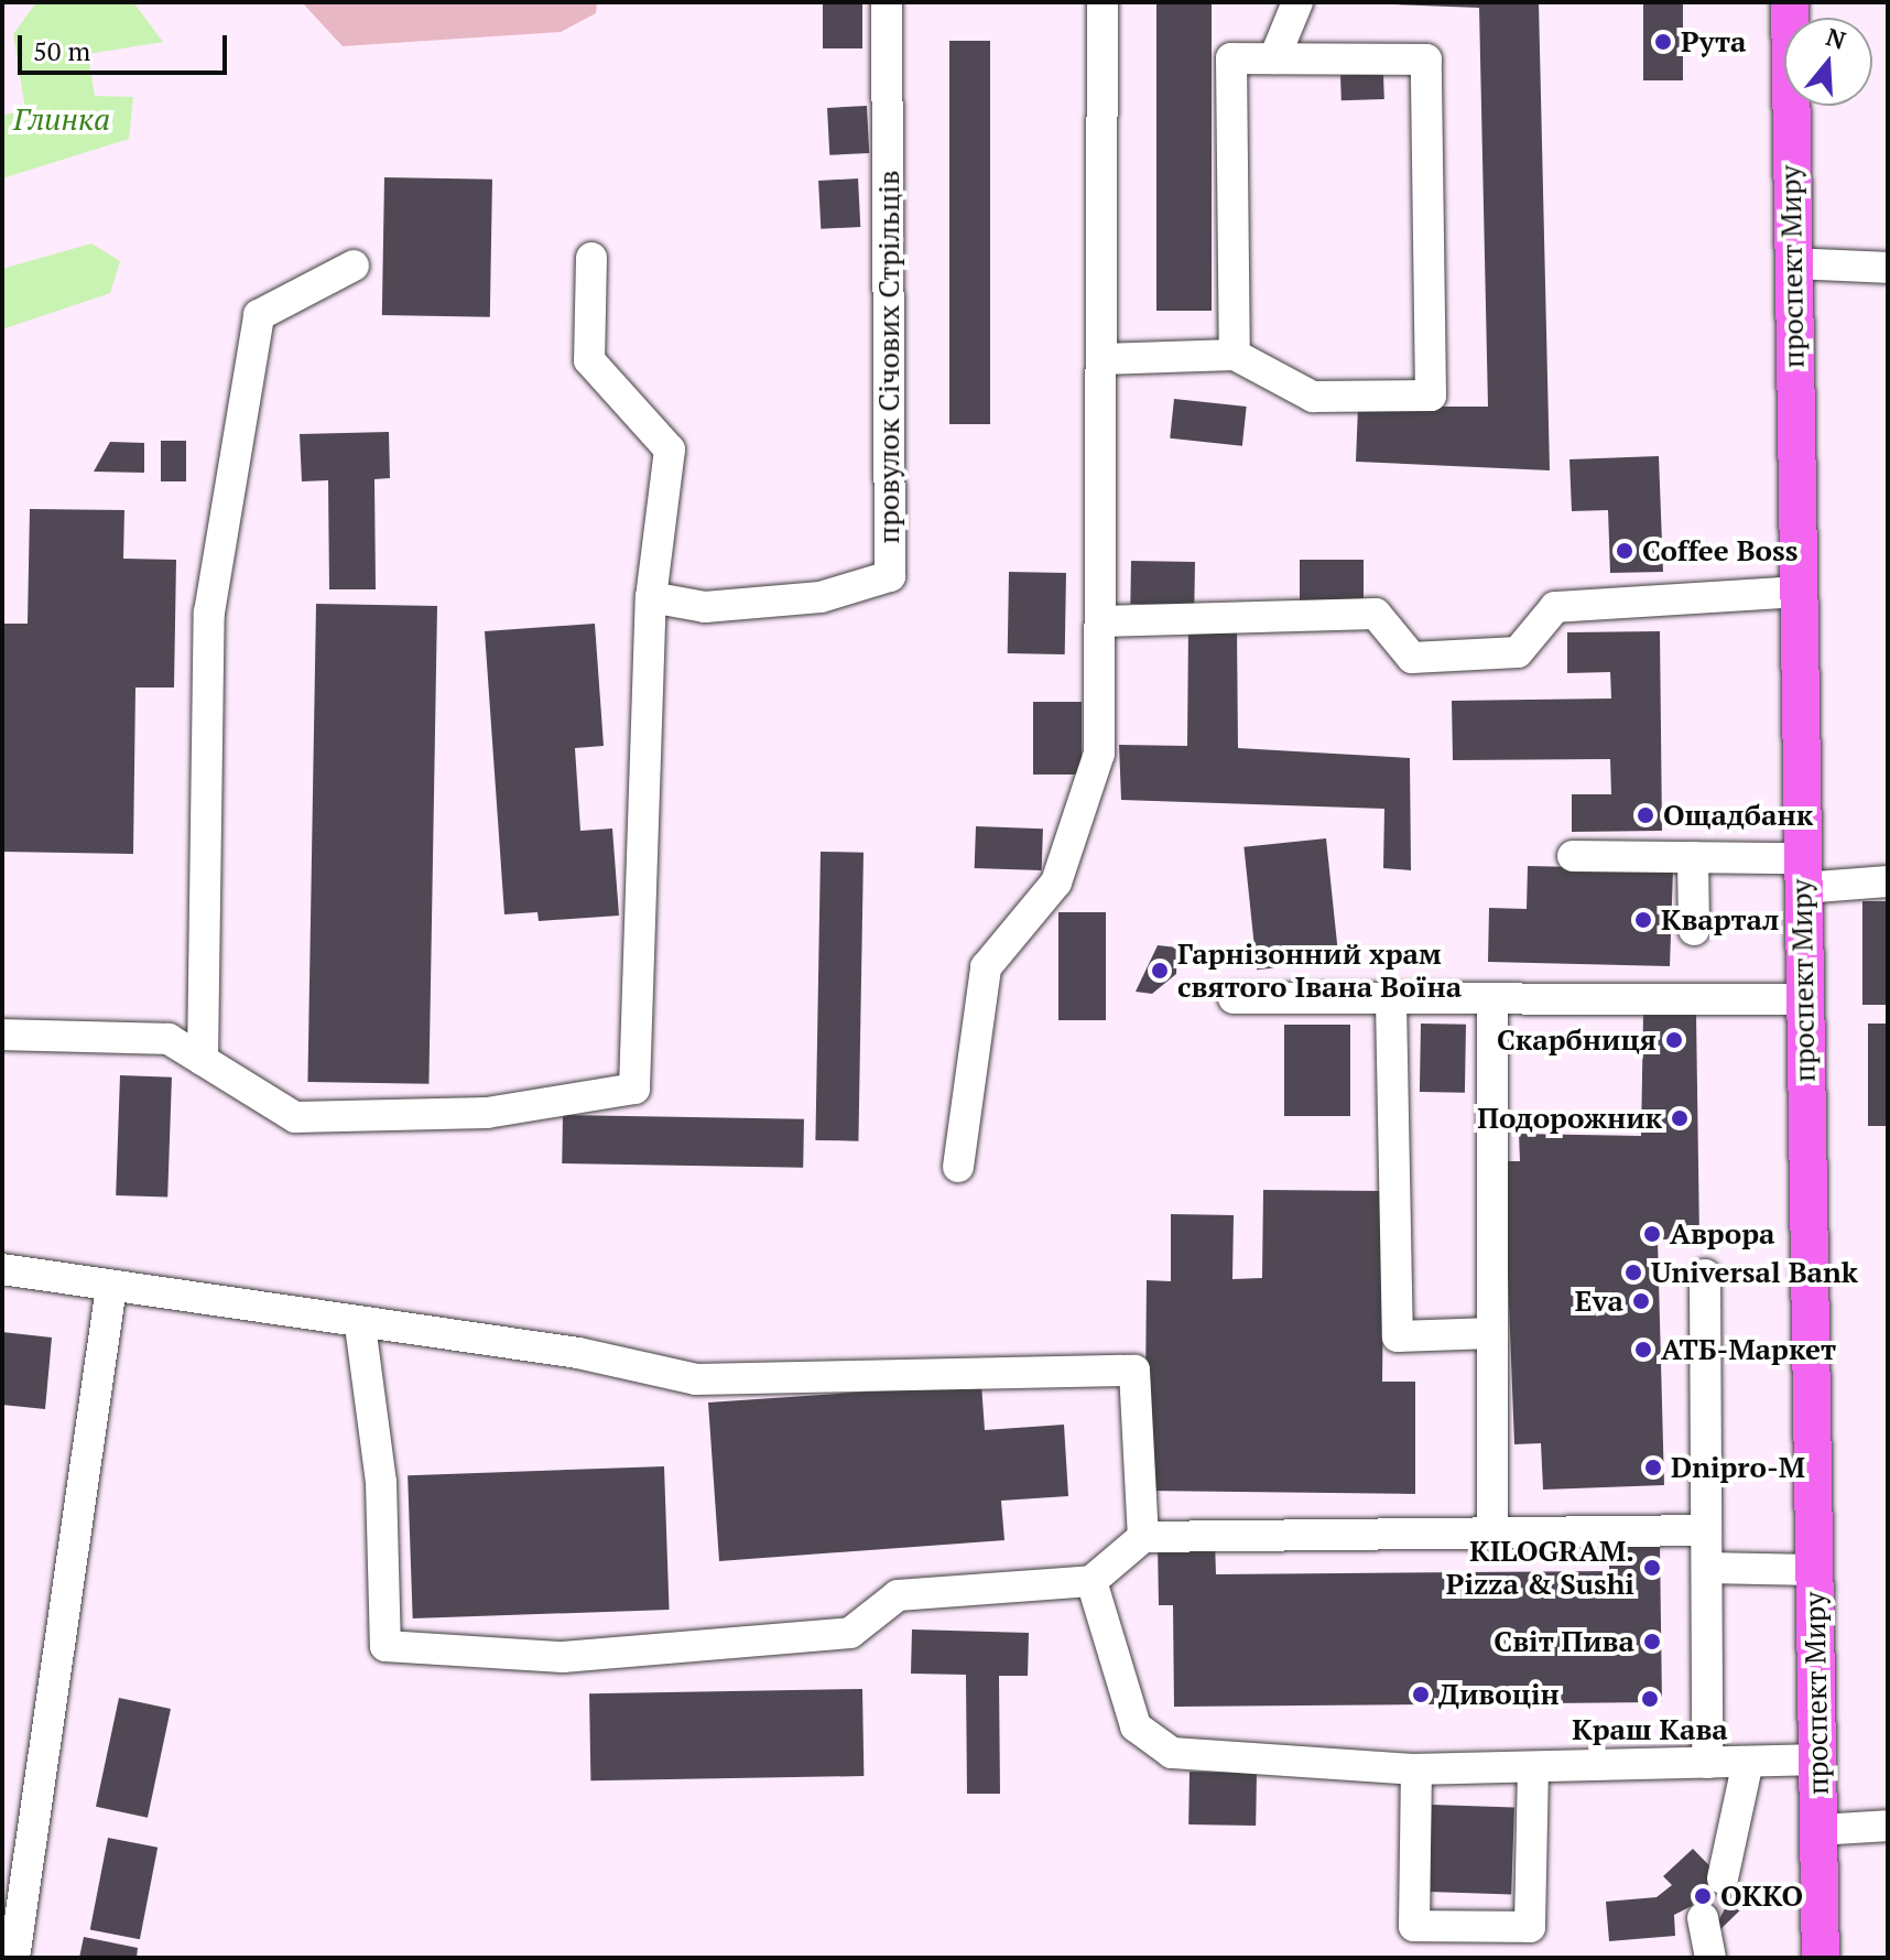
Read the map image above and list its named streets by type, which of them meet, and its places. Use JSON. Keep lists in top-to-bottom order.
{
  "streets": {
    "main road": ["проспект Миру"],
    "street": ["провулок Січових Стрільців"]
  },
  "water": ["Глинка"],
  "places": [
    "Рута",
    "Coffee Boss",
    "Ощадбанк",
    "Квартал",
    "Гарнізонний храм святого Івана Воїна",
    "Скарбниця",
    "Подорожник",
    "Аврора",
    "Universal Bank",
    "Eva",
    "АТБ-Маркет",
    "Dnipro-M",
    "KILOGRAM. Pizza & Sushi",
    "Світ Пива",
    "Дивоцін",
    "Краш Кава",
    "ОККО"
  ],
  "scale_bar": "50 m",
  "north": "top"
}
